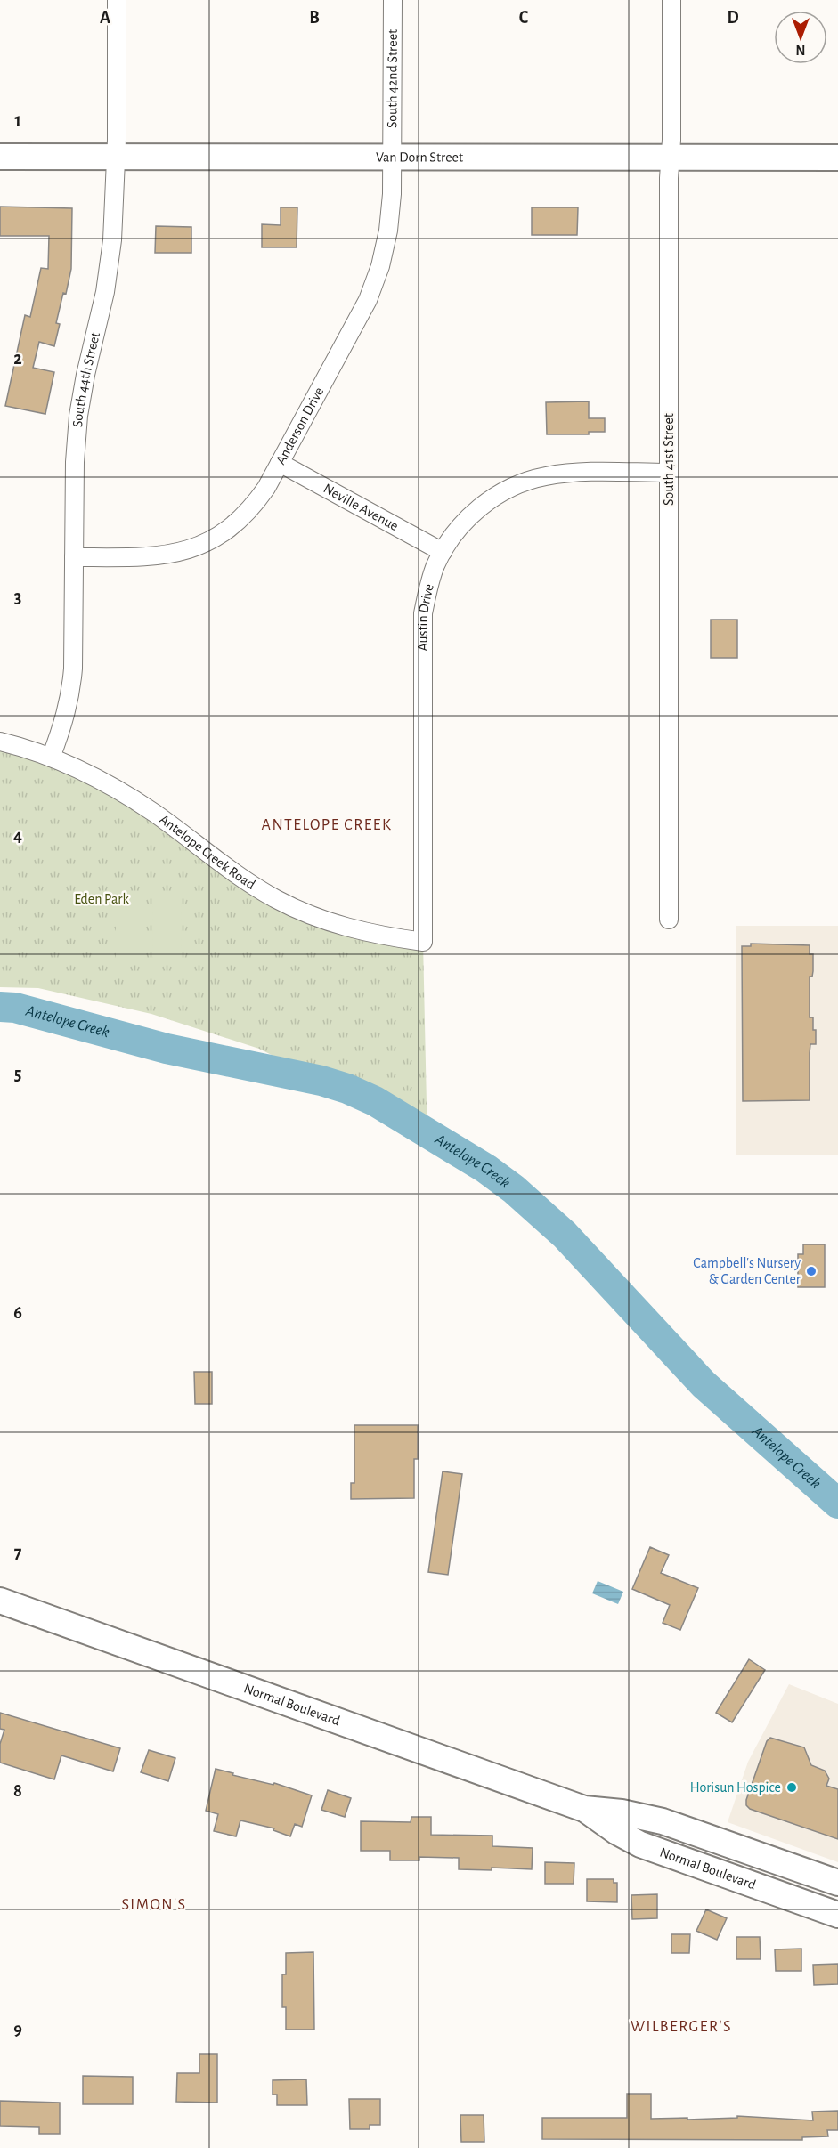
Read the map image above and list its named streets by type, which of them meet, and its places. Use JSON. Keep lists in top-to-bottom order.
{
  "streets": {
    "main road": ["Van Dorn Street", "Normal Boulevard"],
    "street": [
      "South 42nd Street",
      "South 44th Street",
      "Anderson Drive",
      "South 41st Street",
      "Neville Avenue",
      "Austin Drive",
      "Antelope Creek Road"
    ]
  },
  "crossings": [
    ["South 42nd Street", "Van Dorn Street"],
    ["South 42nd Street", "Anderson Drive"],
    ["Van Dorn Street", "South 44th Street"],
    ["Van Dorn Street", "Anderson Drive"],
    ["Van Dorn Street", "South 41st Street"],
    ["South 44th Street", "Anderson Drive"],
    ["South 44th Street", "Antelope Creek Road"],
    ["Anderson Drive", "Neville Avenue"],
    ["South 41st Street", "Austin Drive"],
    ["Neville Avenue", "Austin Drive"],
    ["Austin Drive", "Antelope Creek Road"]
  ],
  "districts": ["ANTELOPE CREEK", "SIMON'S", "WILBERGER'S"],
  "water": ["Antelope Creek"],
  "parks": ["Eden Park"],
  "places": ["Campbell's Nursery & Garden Center", "Horisun Hospice"],
  "north": "bottom",
  "grid": {
    "columns": [
      "A",
      "B",
      "C",
      "D"
    ],
    "rows": [
      "1",
      "2",
      "3",
      "4",
      "5",
      "6",
      "7",
      "8",
      "9"
    ]
  }
}
